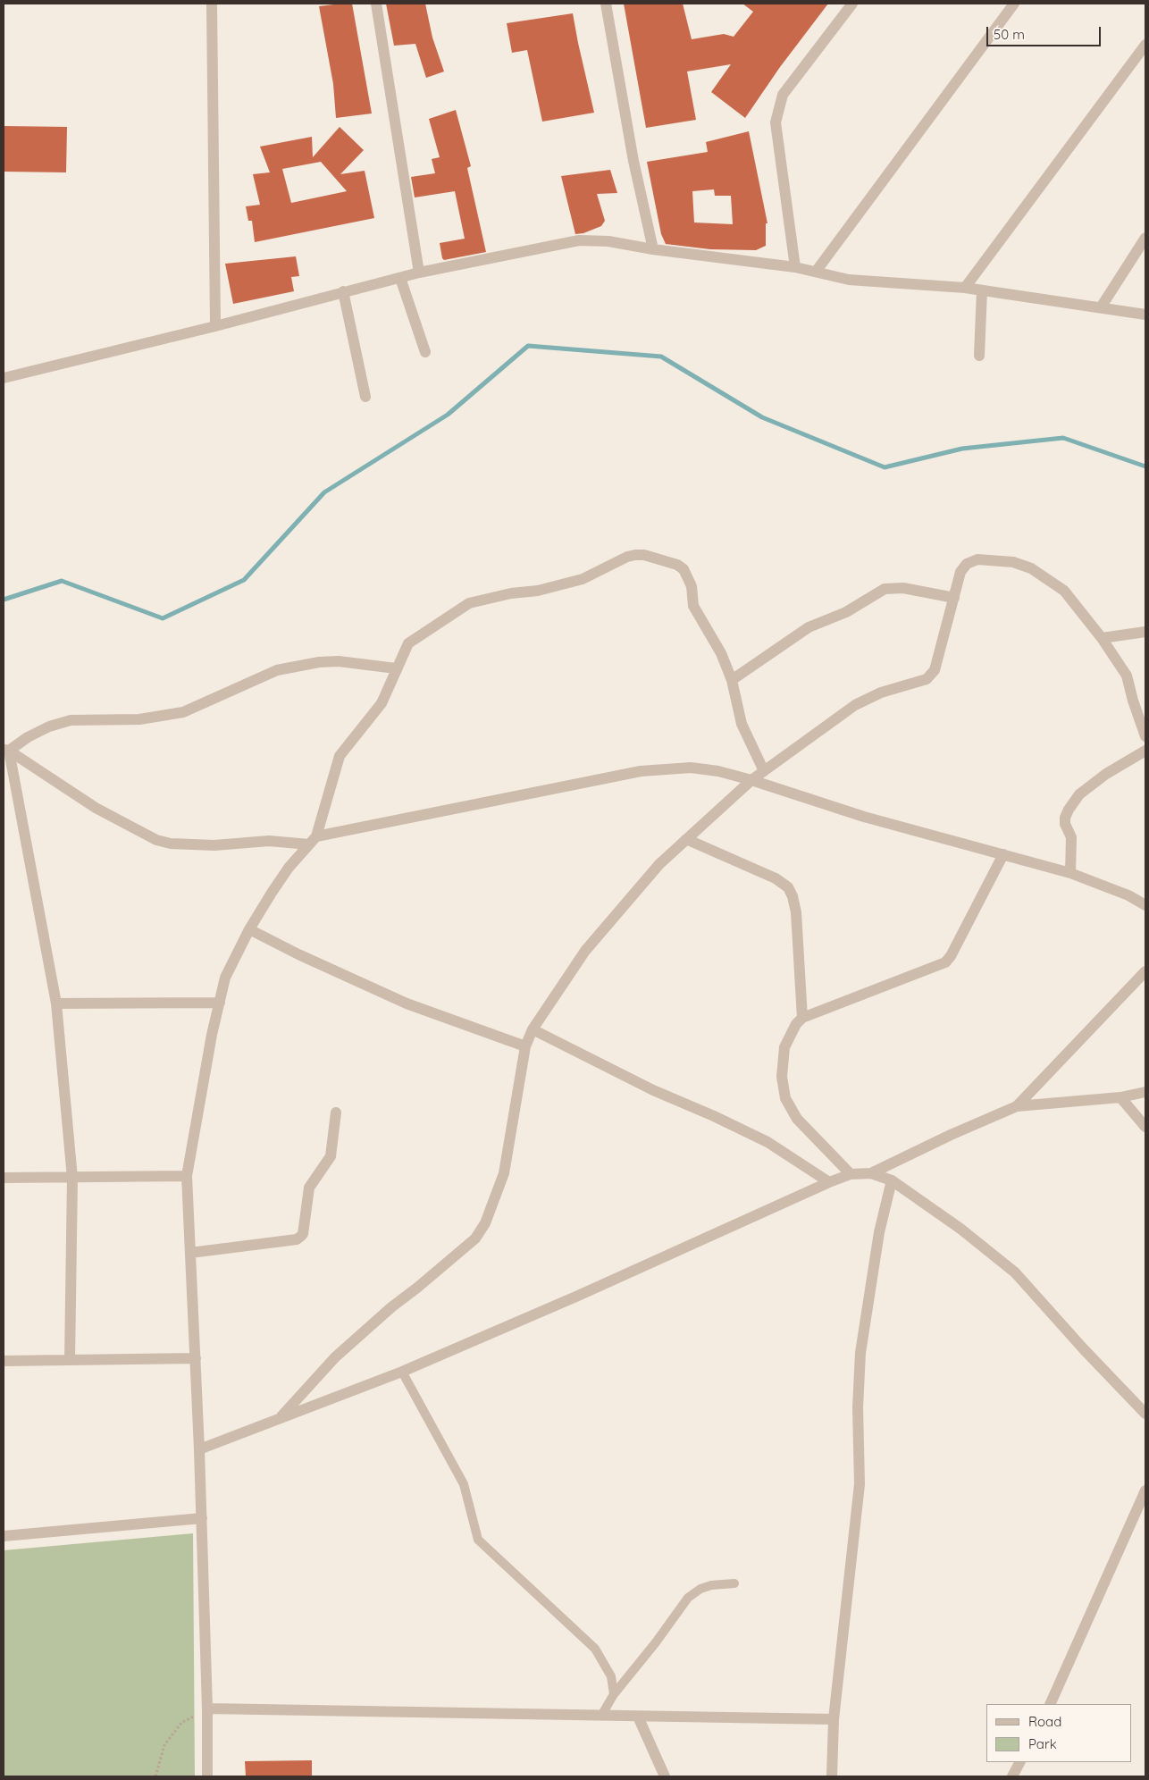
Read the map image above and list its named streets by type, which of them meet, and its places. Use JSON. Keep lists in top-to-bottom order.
{
  "legend": ["Road", "Park"],
  "scale_bar": "50 m"
}
